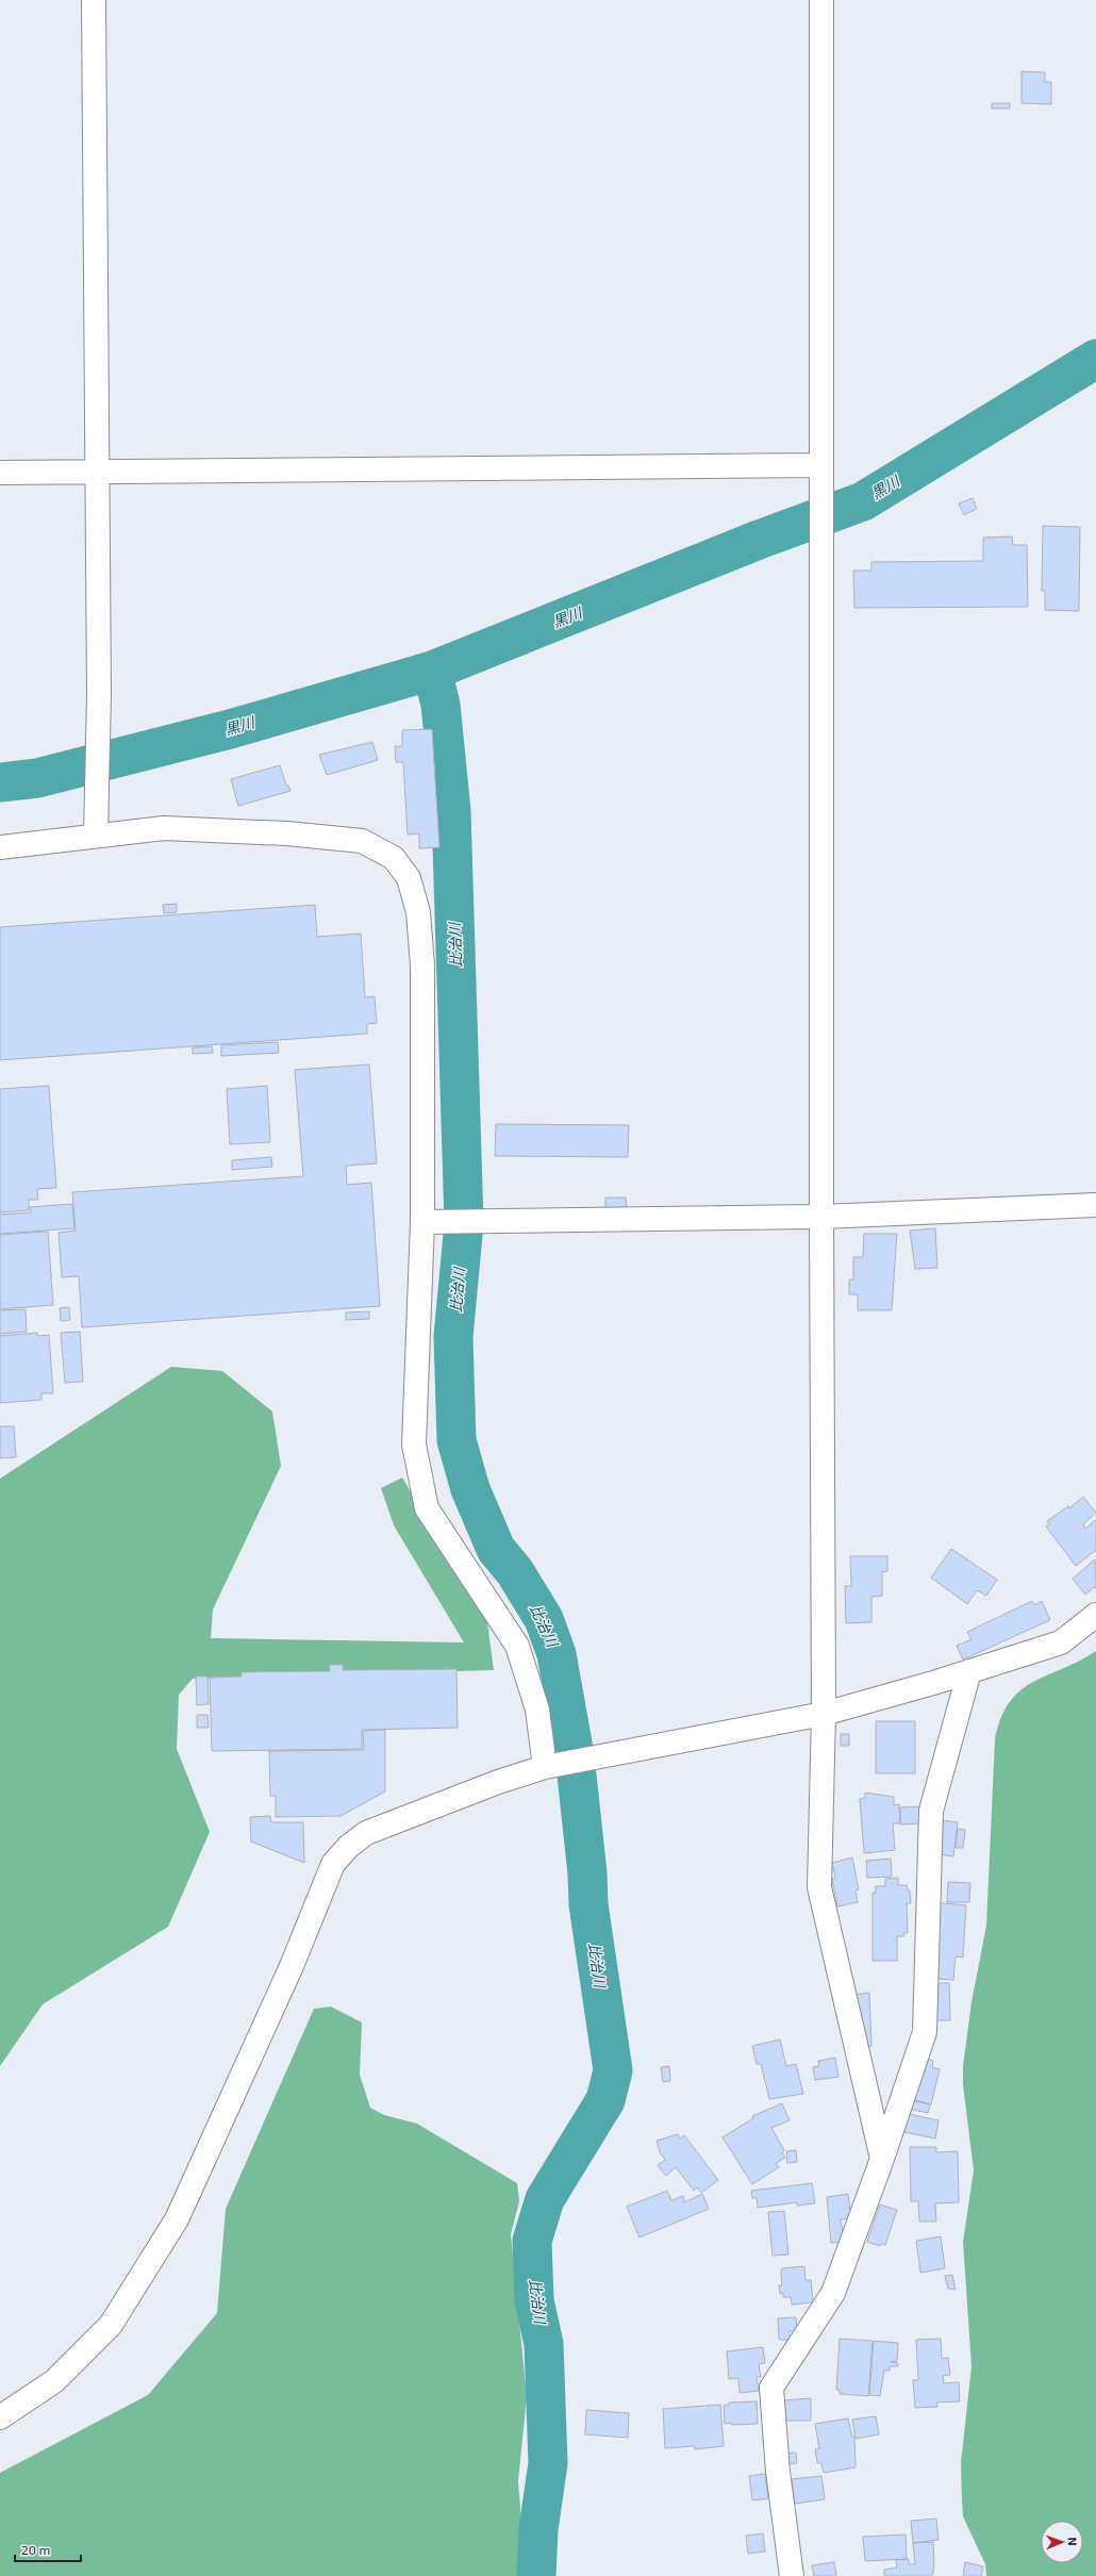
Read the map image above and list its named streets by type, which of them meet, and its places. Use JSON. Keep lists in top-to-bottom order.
{
  "water": ["黒川", "比治川"],
  "scale_bar": "20 m",
  "north": "right"
}
